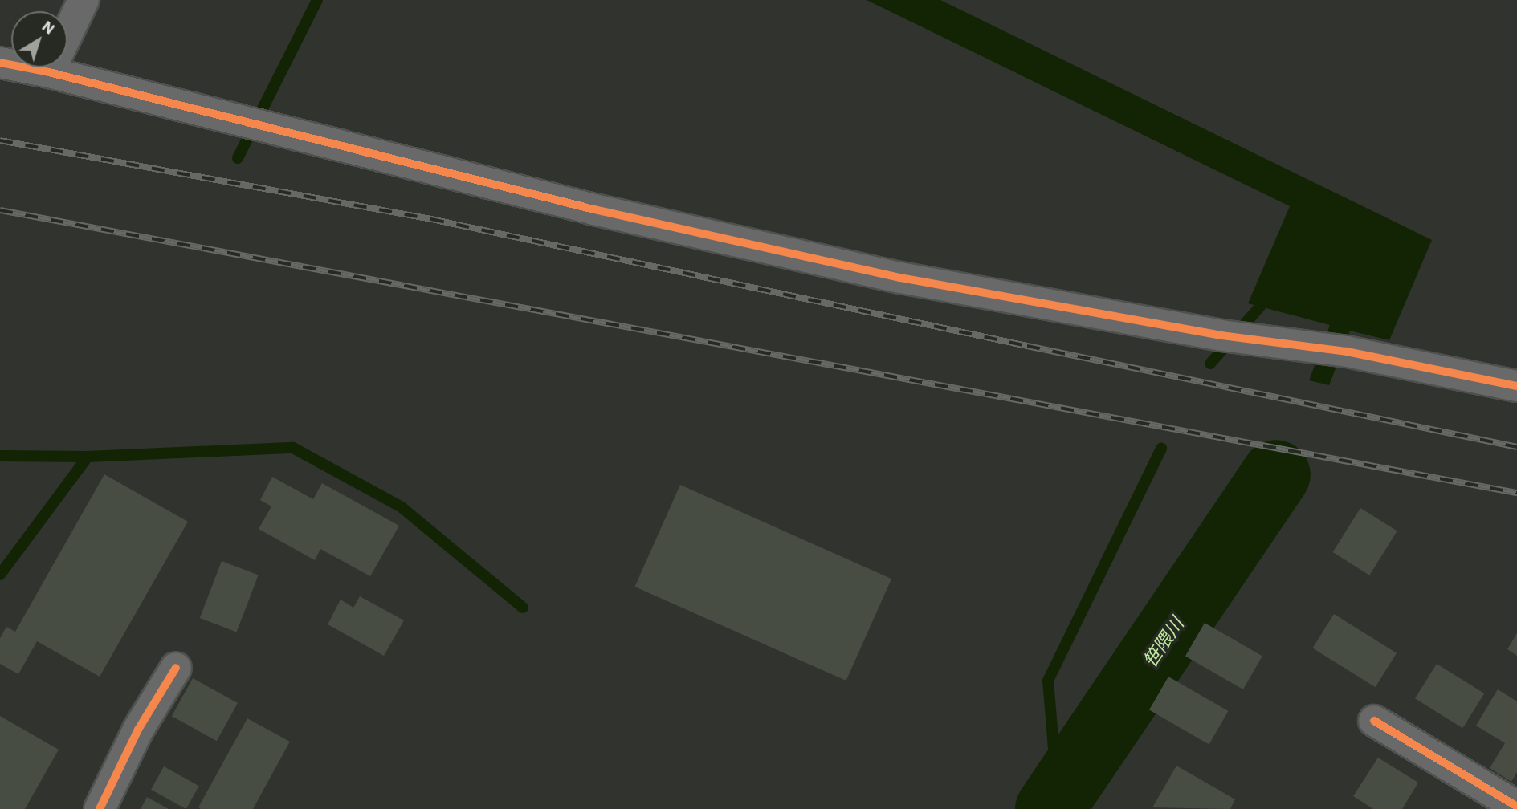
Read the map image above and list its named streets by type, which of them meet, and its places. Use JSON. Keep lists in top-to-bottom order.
{
  "water": ["笹隈川"],
  "north": "top right"
}
